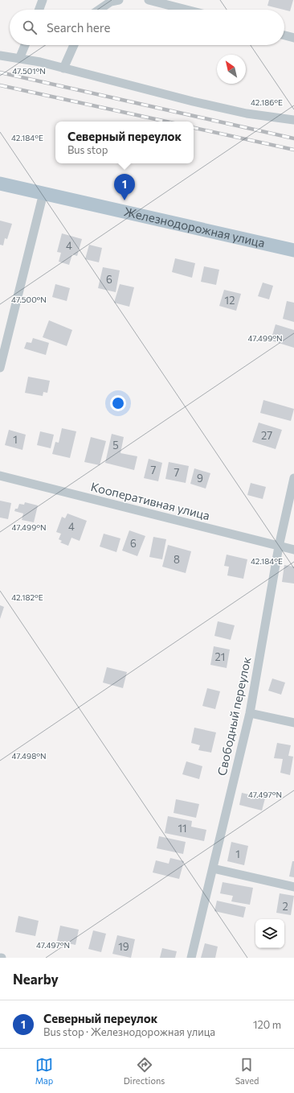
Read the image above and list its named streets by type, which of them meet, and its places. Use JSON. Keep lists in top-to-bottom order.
{
  "streets": {
    "main road": ["Железнодорожная улица"],
    "street": ["Кооперативная улица", "Свободный переулок"]
  },
  "crossings": [
    ["Кооперативная улица", "Свободный переулок"]
  ],
  "house_numbers": [
    "4",
    "6",
    "12",
    "27",
    "1",
    "5",
    "7",
    "7",
    "9",
    "4",
    "6",
    "8",
    "21",
    "11",
    "1",
    "2",
    "19"
  ],
  "north": "top left",
  "page": {
    "search": "Search here",
    "popup": ["Северный переулок", "Bus stop"],
    "pins": "1",
    "heading": "Nearby",
    "list": [
      {
        "mark": "1",
        "name": "Северный переулок",
        "note": "Bus stop · Железнодорожная улица",
        "value": "120 m"
      }
    ],
    "nav": ["Map", "Directions", "Saved"]
  },
  "coordinates": [
    "47.501°N",
    "42.186°E",
    "42.184°E",
    "47.500°N",
    "47.499°N",
    "42.182°E",
    "47.498°N",
    "47.497°N"
  ]
}
